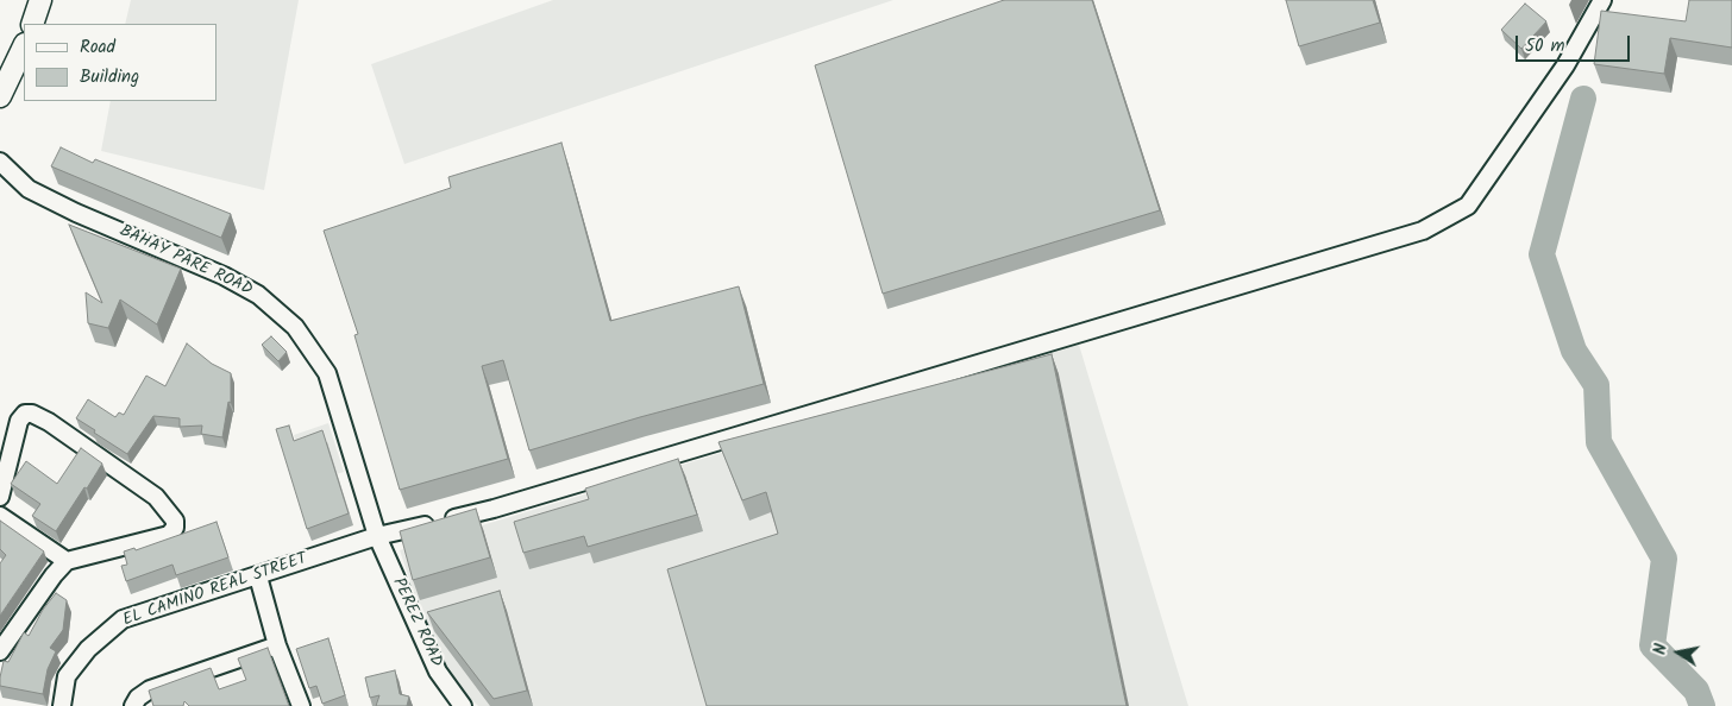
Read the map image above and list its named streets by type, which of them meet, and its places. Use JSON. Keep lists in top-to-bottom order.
{
  "streets": {
    "street": ["BAHAY PARE ROAD", "EL CAMINO REAL STREET", "PEREZ ROAD"]
  },
  "crossings": [
    ["BAHAY PARE ROAD", "EL CAMINO REAL STREET"],
    ["BAHAY PARE ROAD", "PEREZ ROAD"],
    ["EL CAMINO REAL STREET", "PEREZ ROAD"]
  ],
  "legend": ["Road", "Building"],
  "scale_bar": "50 m",
  "north": "left"
}
